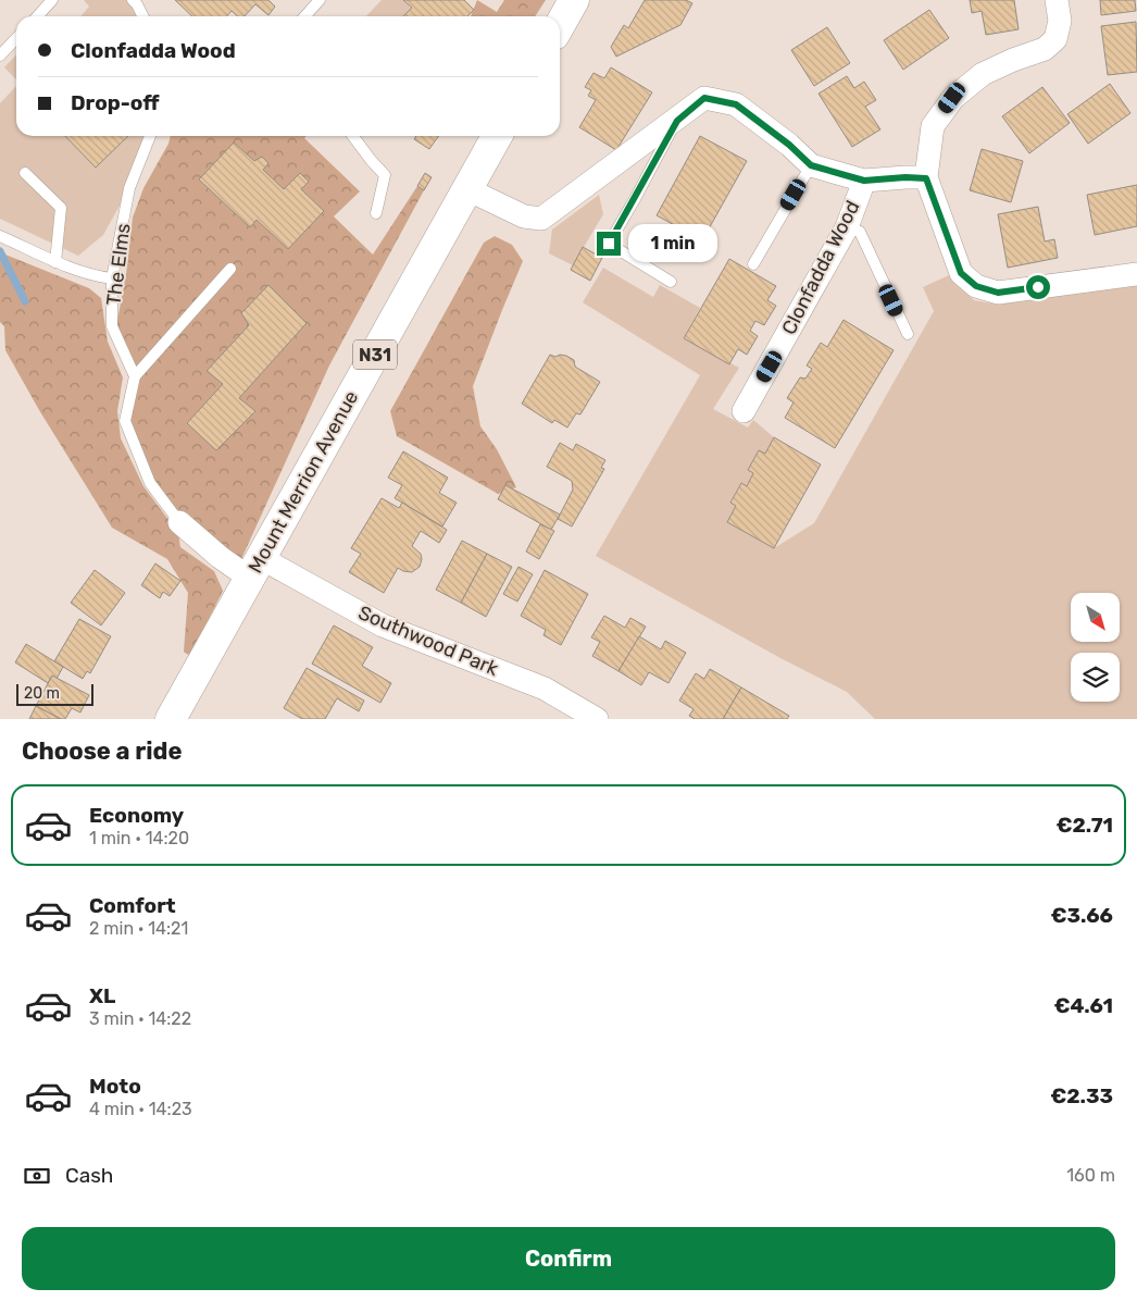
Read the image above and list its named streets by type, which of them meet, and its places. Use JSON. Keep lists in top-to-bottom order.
{
  "streets": {
    "highway": ["N31", "Mount Merrion Avenue"],
    "street": ["Clonfadda Wood", "Southwood Park"],
    "lane": ["The Elms"]
  },
  "crossings": [
    ["Clonfadda Wood", "Mount Merrion Avenue"],
    ["Mount Merrion Avenue", "Southwood Park"]
  ],
  "scale_bar": "20 m",
  "north": "bottom right",
  "page": {
    "banner": ["Clonfadda Wood", "Drop-off"],
    "bubble": "1 min",
    "scale": "20 m",
    "heading": "Choose a ride",
    "list": [
      {
        "name": "Economy",
        "note": "1 min · 14:20",
        "value": "€2.71"
      },
      {
        "name": "Comfort",
        "note": "2 min · 14:21",
        "value": "€3.66"
      },
      {
        "name": "XL",
        "note": "3 min · 14:22",
        "value": "€4.61"
      },
      {
        "name": "Moto",
        "note": "4 min · 14:23",
        "value": "€2.33"
      }
    ],
    "pay": ["Cash", "160 m"],
    "buttons": "Confirm"
  }
}
